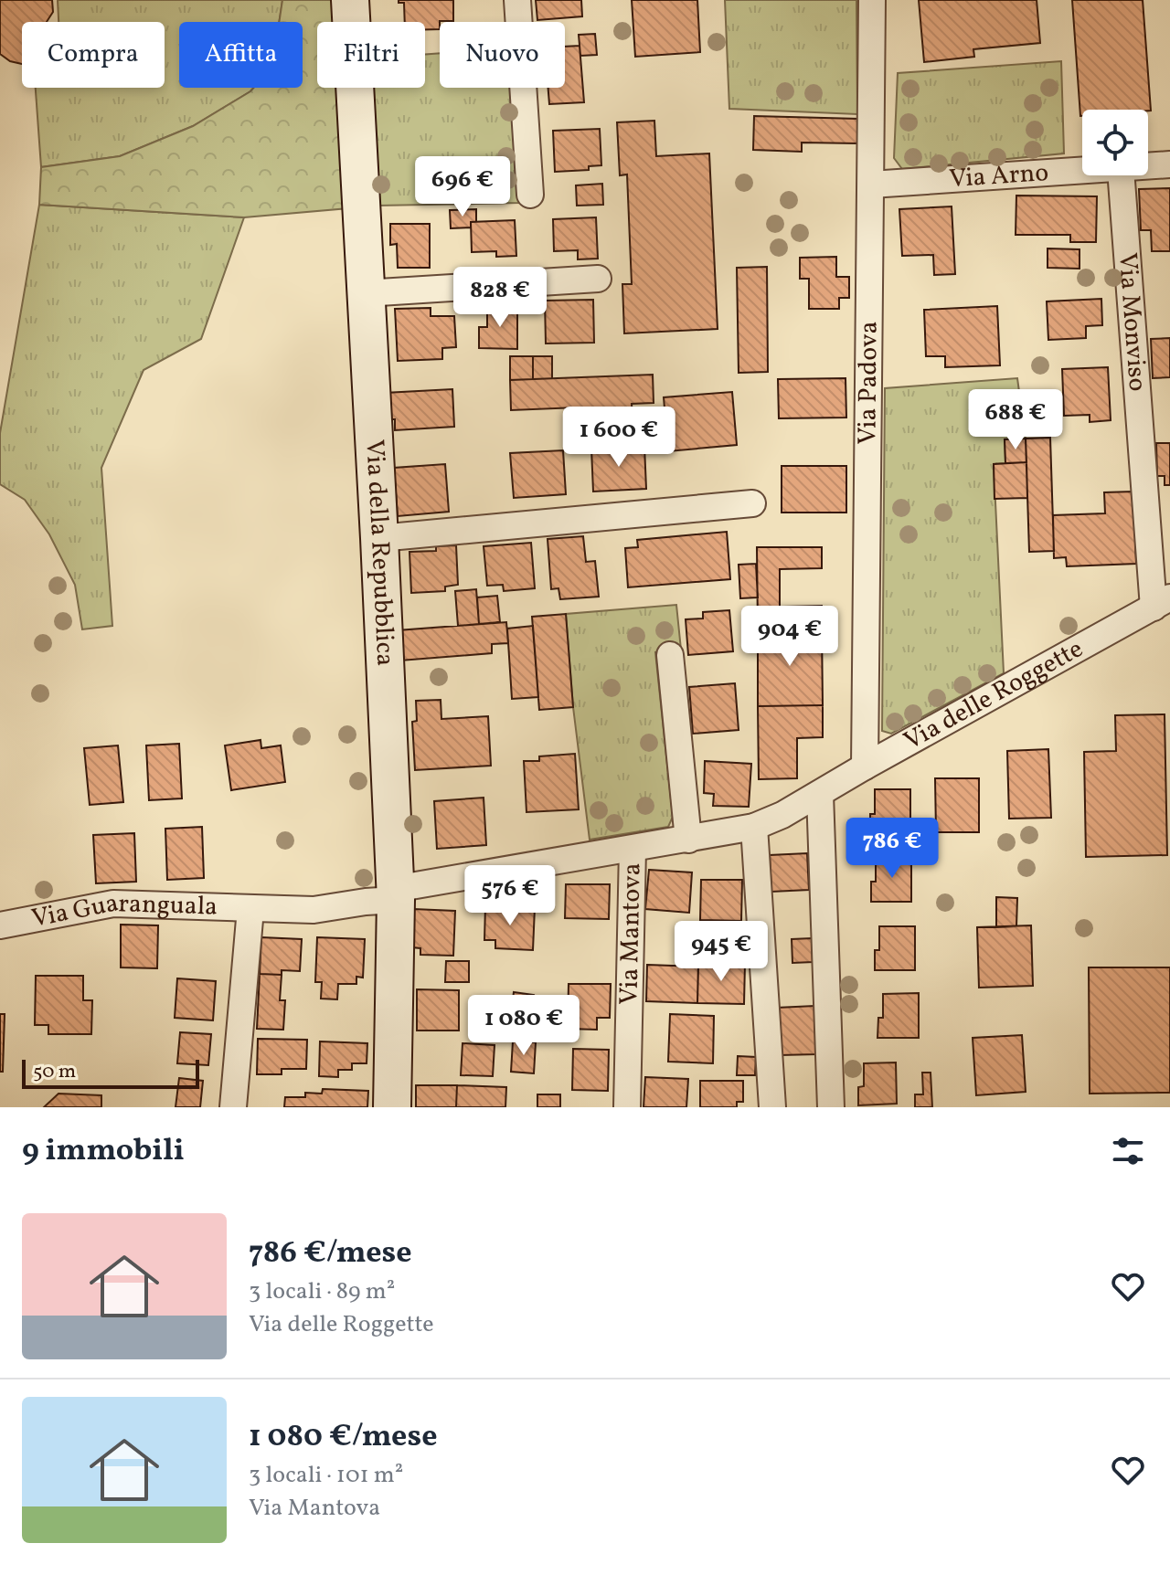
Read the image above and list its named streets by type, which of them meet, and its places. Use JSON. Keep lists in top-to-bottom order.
{
  "streets": {
    "street": [
      "Via Arno",
      "Via Monviso",
      "Via Padova",
      "Via della Repubblica",
      "Via delle Roggette",
      "Via Guaranguala",
      "Via Mantova"
    ]
  },
  "crossings": [
    ["Via Arno", "Via Padova"],
    ["Via Monviso", "Via delle Roggette"],
    ["Via Padova", "Via delle Roggette"],
    ["Via della Repubblica", "Via delle Roggette"],
    ["Via della Repubblica", "Via Guaranguala"],
    ["Via delle Roggette", "Via Guaranguala"],
    ["Via delle Roggette", "Via Mantova"]
  ],
  "scale_bar": "50 m",
  "page": {
    "chip": [
      "Compra",
      "Affitta",
      "Filtri",
      "Nuovo"
    ],
    "price": [
      "696 €",
      "828 €",
      "688 €",
      "1 600 €",
      "904 €",
      "786 €",
      "576 €",
      "945 €",
      "1 080 €"
    ],
    "scale": "50 m",
    "heading": "9 immobili",
    "list": [
      {
        "name": "786 €/mese",
        "note": "3 locali · 89 m² · Via delle Roggette"
      },
      {
        "name": "1 080 €/mese",
        "note": "3 locali · 101 m² · Via Mantova"
      }
    ]
  }
}
